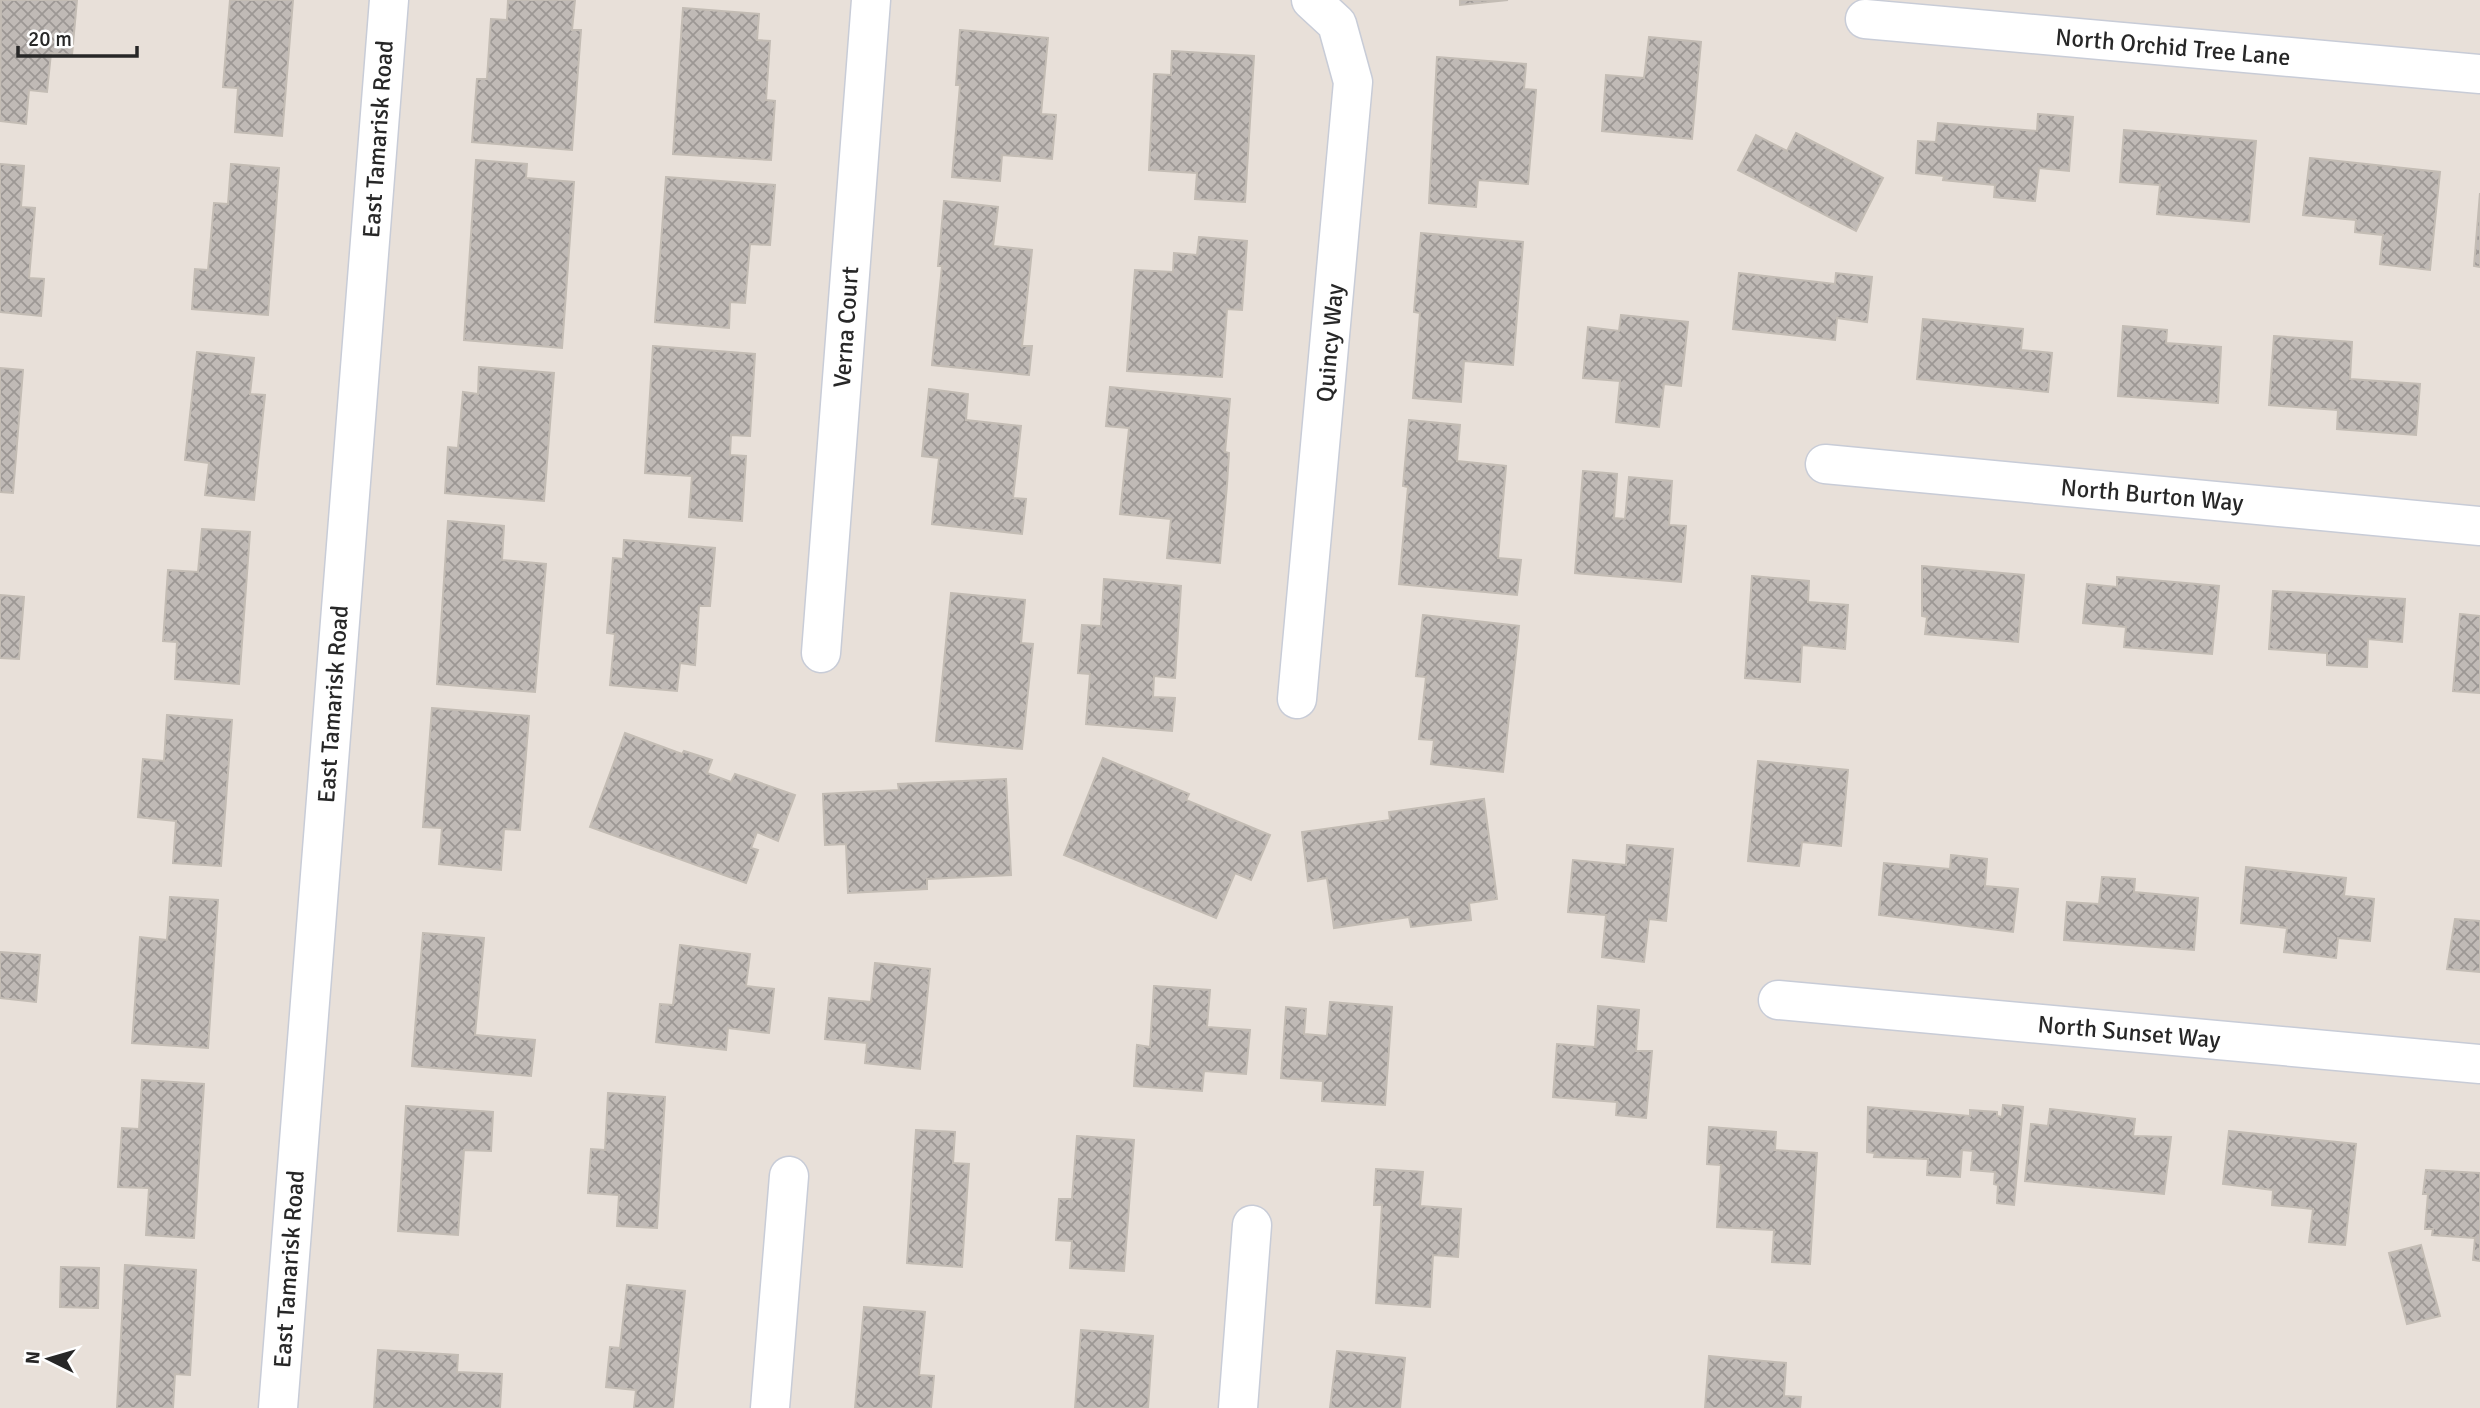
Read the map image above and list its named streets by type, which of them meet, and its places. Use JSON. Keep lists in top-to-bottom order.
{
  "streets": {
    "street": [
      "North Orchid Tree Lane",
      "East Tamarisk Road",
      "Verna Court",
      "Quincy Way",
      "North Burton Way",
      "North Sunset Way"
    ]
  },
  "scale_bar": "20 m",
  "north": "left"
}
